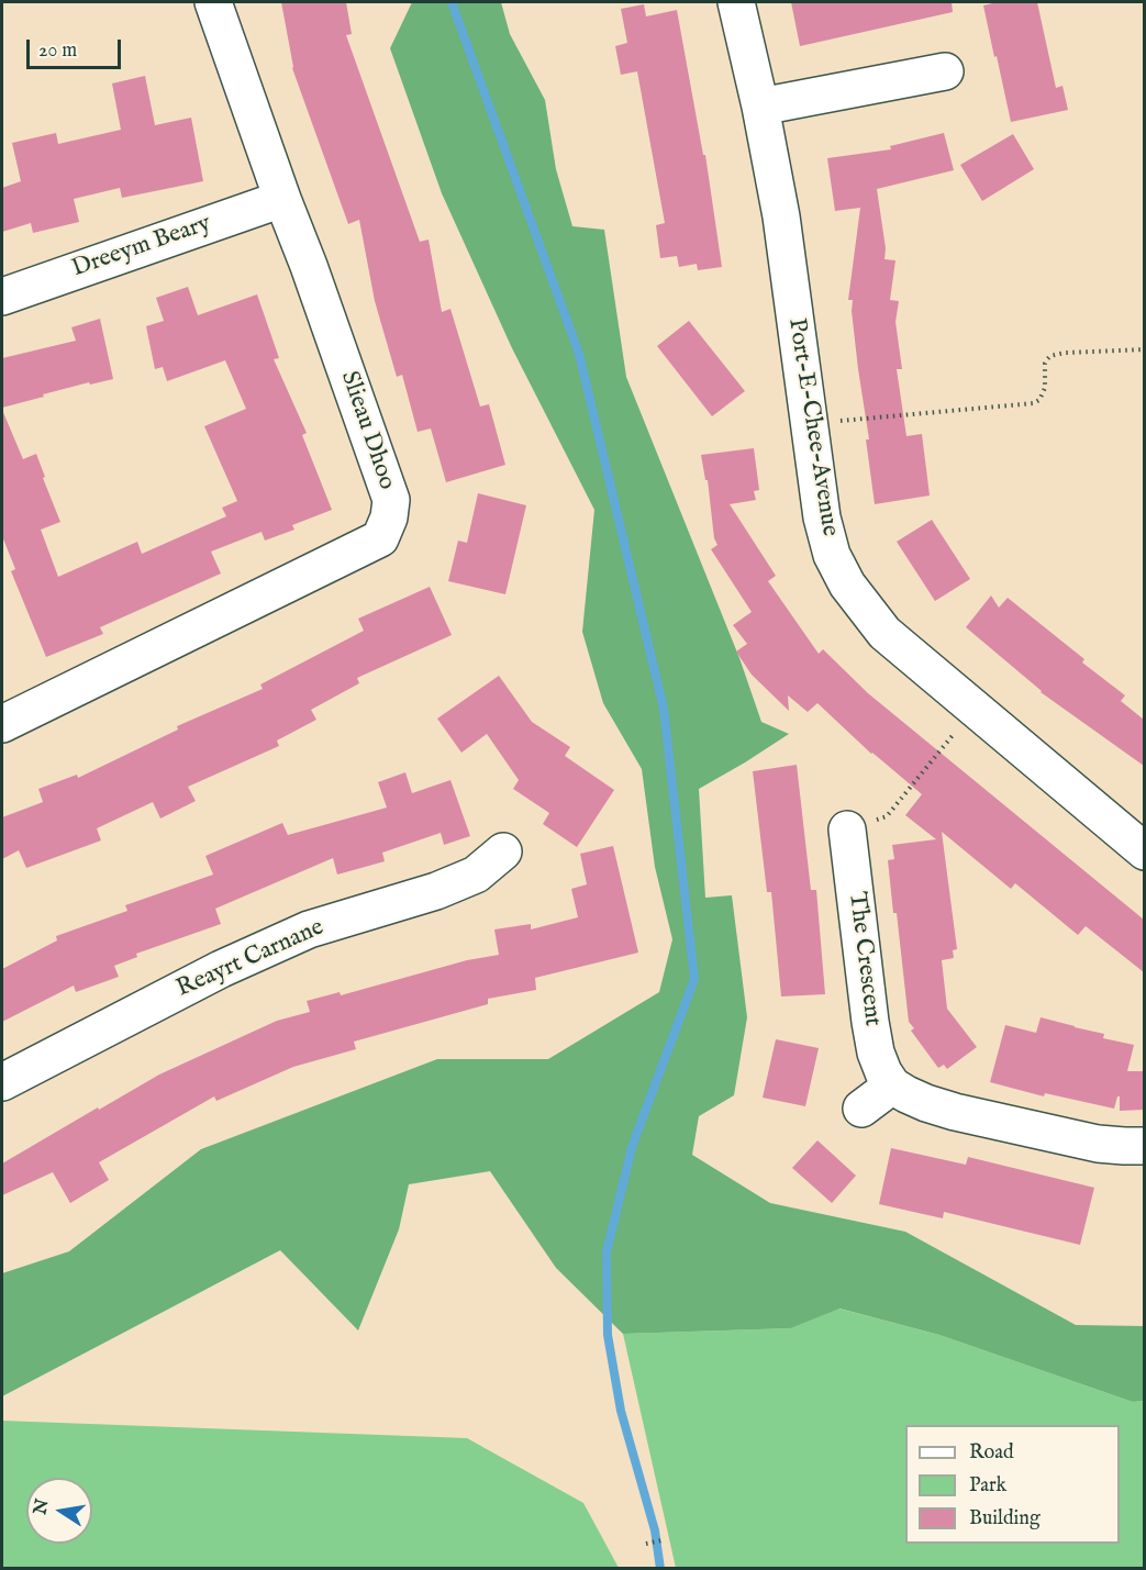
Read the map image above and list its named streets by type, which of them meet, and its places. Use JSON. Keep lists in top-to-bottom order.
{
  "streets": {
    "street": [
      "Dreeym Beary",
      "Port-E-Chee-Avenue",
      "Slieau Dhoo",
      "Reayrt Carnane",
      "The Crescent"
    ]
  },
  "crossings": [
    ["Dreeym Beary", "Slieau Dhoo"]
  ],
  "legend": ["Road", "Park", "Building"],
  "scale_bar": "20 m",
  "north": "left"
}
